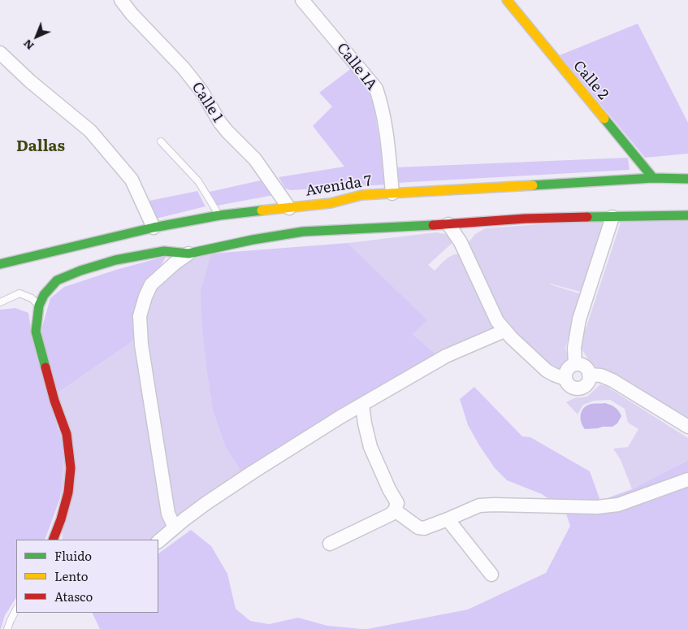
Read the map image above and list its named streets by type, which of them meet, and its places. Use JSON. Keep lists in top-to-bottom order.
{
  "streets": {
    "main road": ["Calle 2", "Avenida 7"],
    "street": ["Calle 1A", "Calle 1"]
  },
  "crossings": [
    ["Calle 1A", "Avenida 7"],
    ["Calle 2", "Avenida 7"],
    ["Calle 1", "Avenida 7"]
  ],
  "districts": ["Dallas"],
  "legend": ["Fluido", "Lento", "Atasco"],
  "north": "bottom left"
}
